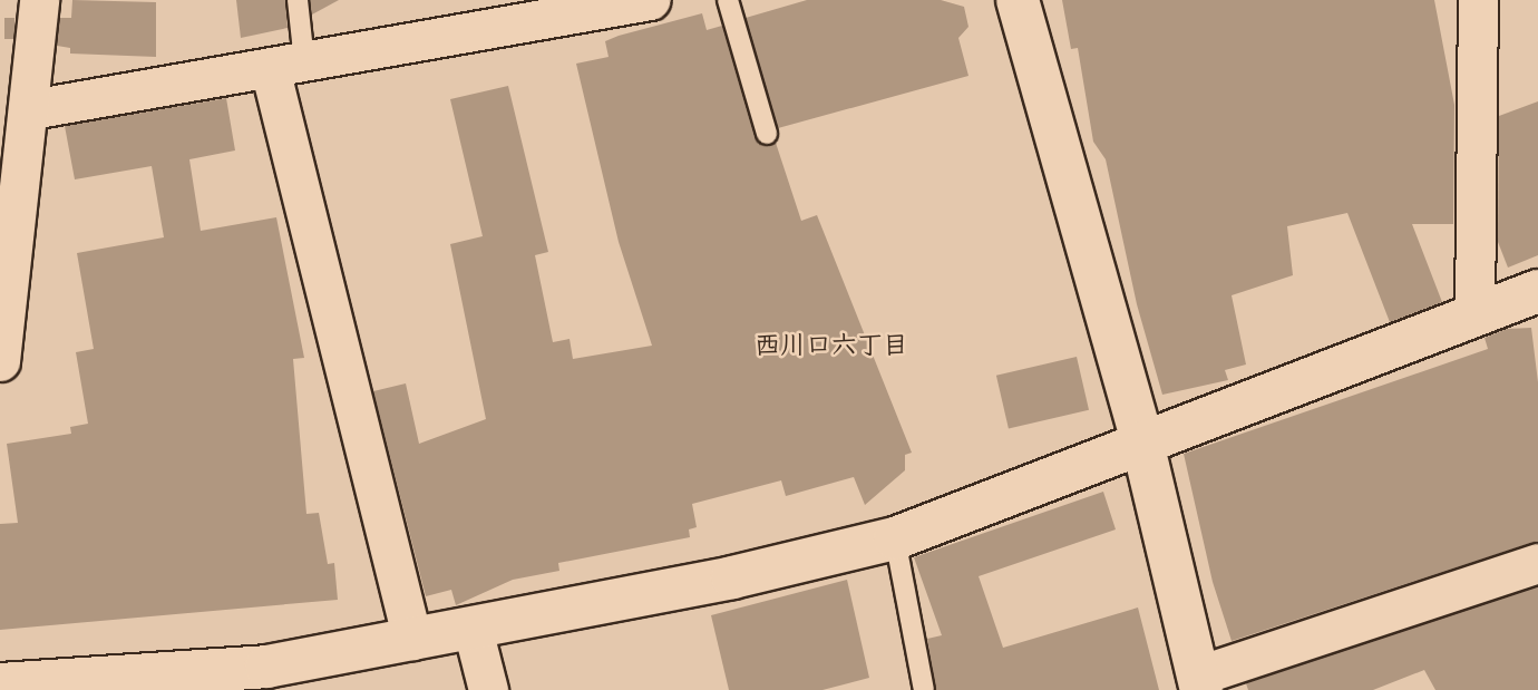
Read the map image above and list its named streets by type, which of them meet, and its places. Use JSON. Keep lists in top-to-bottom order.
{
  "districts": ["西川口六丁目"]
}
